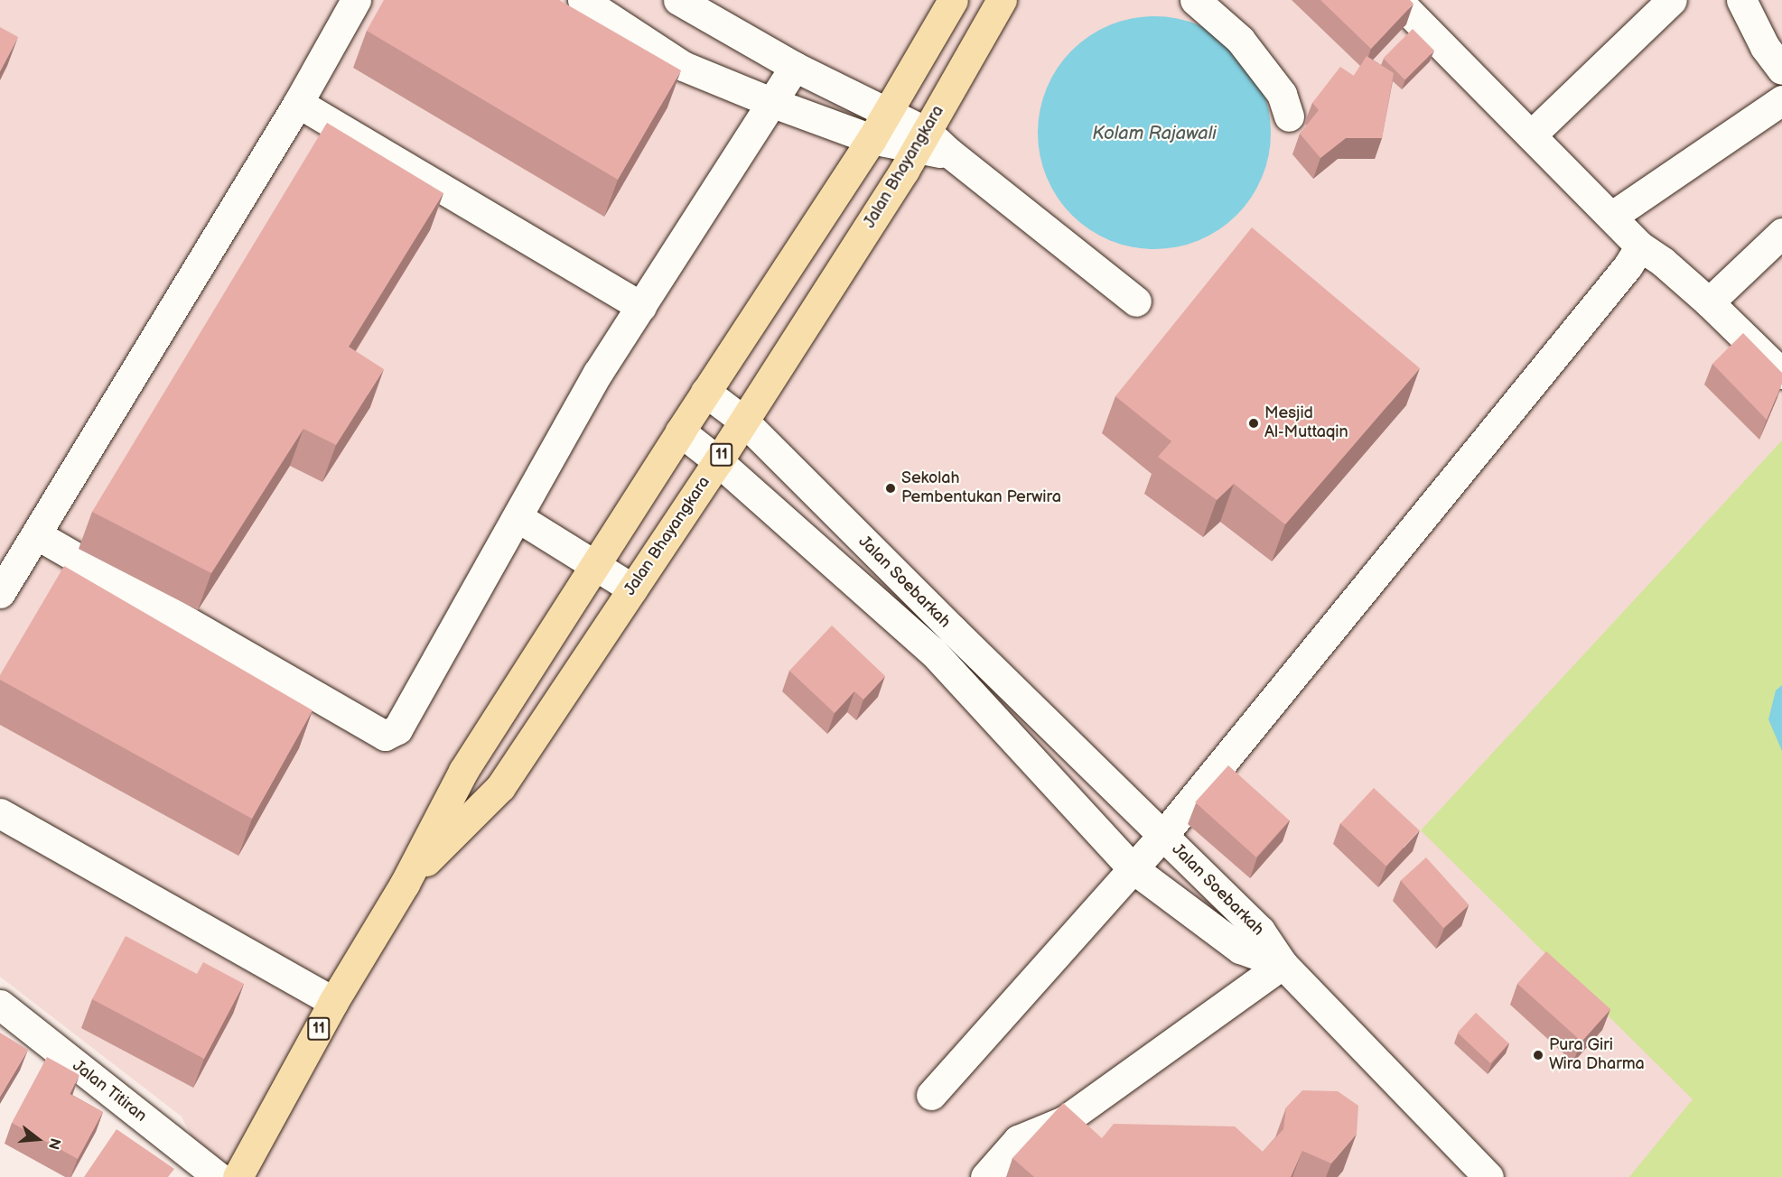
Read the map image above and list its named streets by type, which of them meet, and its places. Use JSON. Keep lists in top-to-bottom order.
{
  "streets": {
    "highway": ["Jalan Bhayangkara", "11"],
    "street": ["Jalan Soebarkah", "Jalan Titiran"]
  },
  "crossings": [
    ["Jalan Bhayangkara", "Jalan Soebarkah"]
  ],
  "water": ["Kolam Rajawali"],
  "places": ["Mesjid Al-Muttaqin", "Sekolah Pembentukan Perwira", "Pura Giri Wira Dharma"],
  "north": "right"
}
